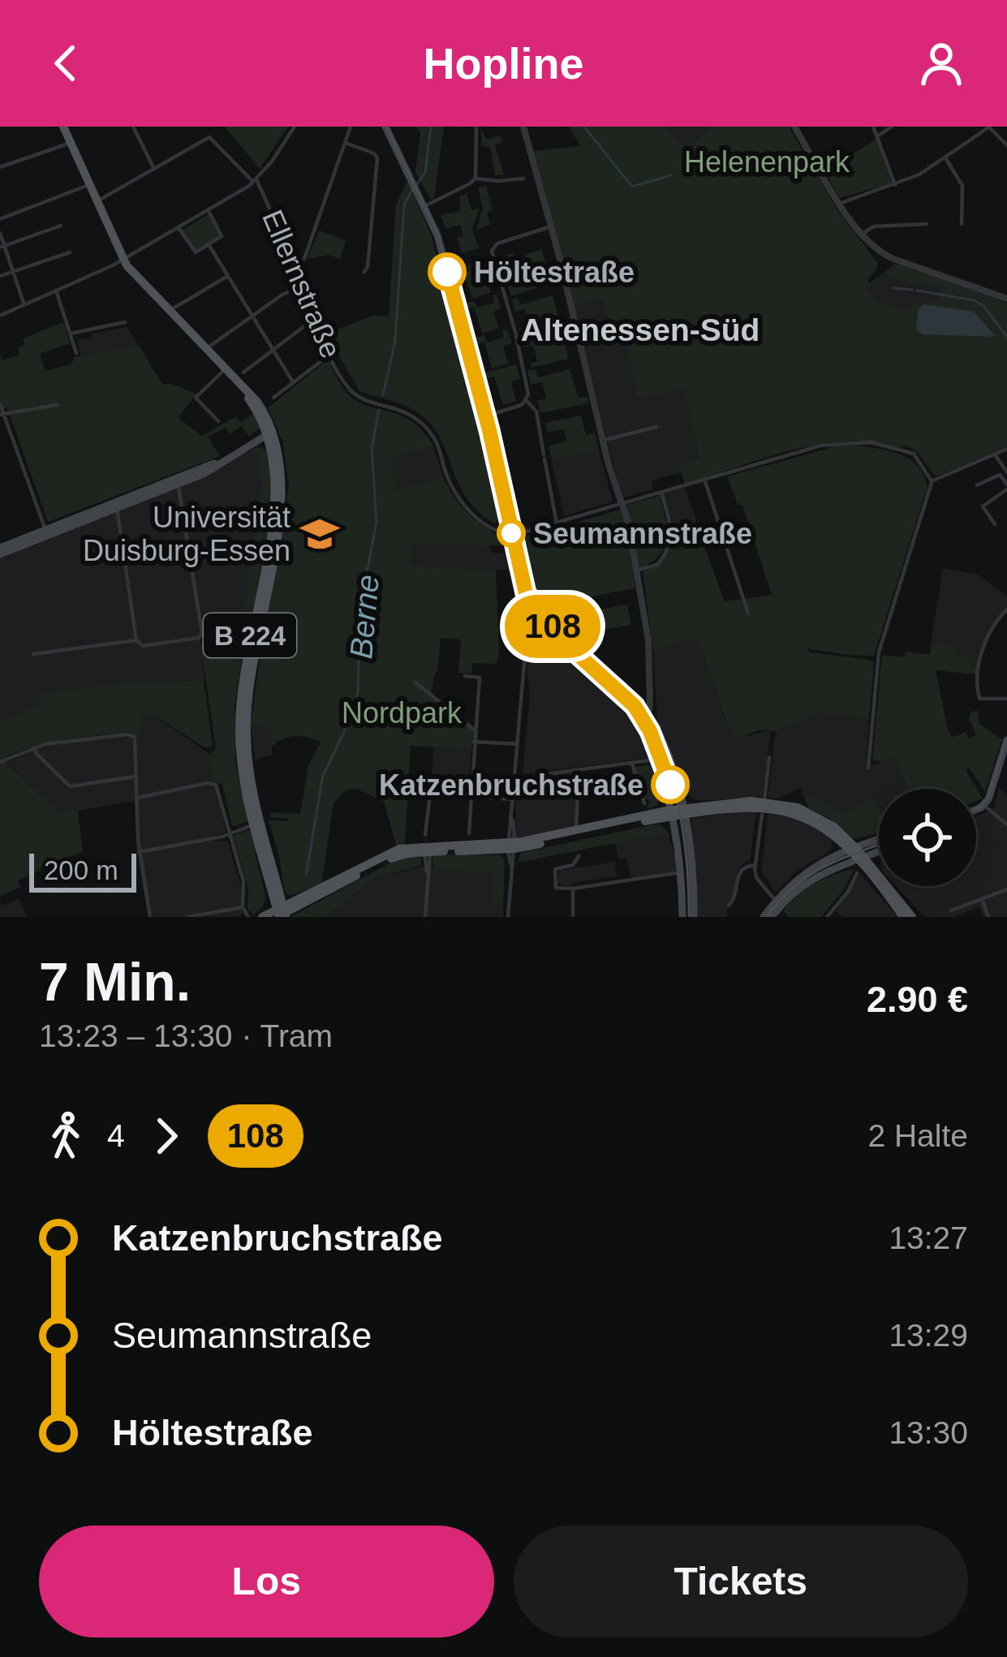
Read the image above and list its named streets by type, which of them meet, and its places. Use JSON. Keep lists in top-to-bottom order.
{
  "streets": {
    "main road": ["B 224"],
    "street": ["Ellernstraße"]
  },
  "districts": ["Altenessen-Süd"],
  "water": ["Berne"],
  "parks": ["Helenenpark", "Nordpark"],
  "places": {
    "other": ["Höltestraße", "Seumannstraße", "Katzenbruchstraße"],
    "school or university": ["Universität Duisburg-Essen"]
  },
  "lines": ["tram line 108"],
  "scale_bar": "200 m",
  "page": {
    "header": "Hopline",
    "on_map": "108",
    "scale": "200 m",
    "heading": ["7 Min.", "13:23 – 13:30 · Tram", "2.90 €"],
    "legs": ["4", "108", "2 Halte"],
    "list": [
      {
        "name": "Katzenbruchstraße",
        "value": "13:27"
      },
      {
        "name": "Seumannstraße",
        "value": "13:29"
      },
      {
        "name": "Höltestraße",
        "value": "13:30"
      }
    ],
    "buttons": ["Los", "Tickets"]
  }
}
